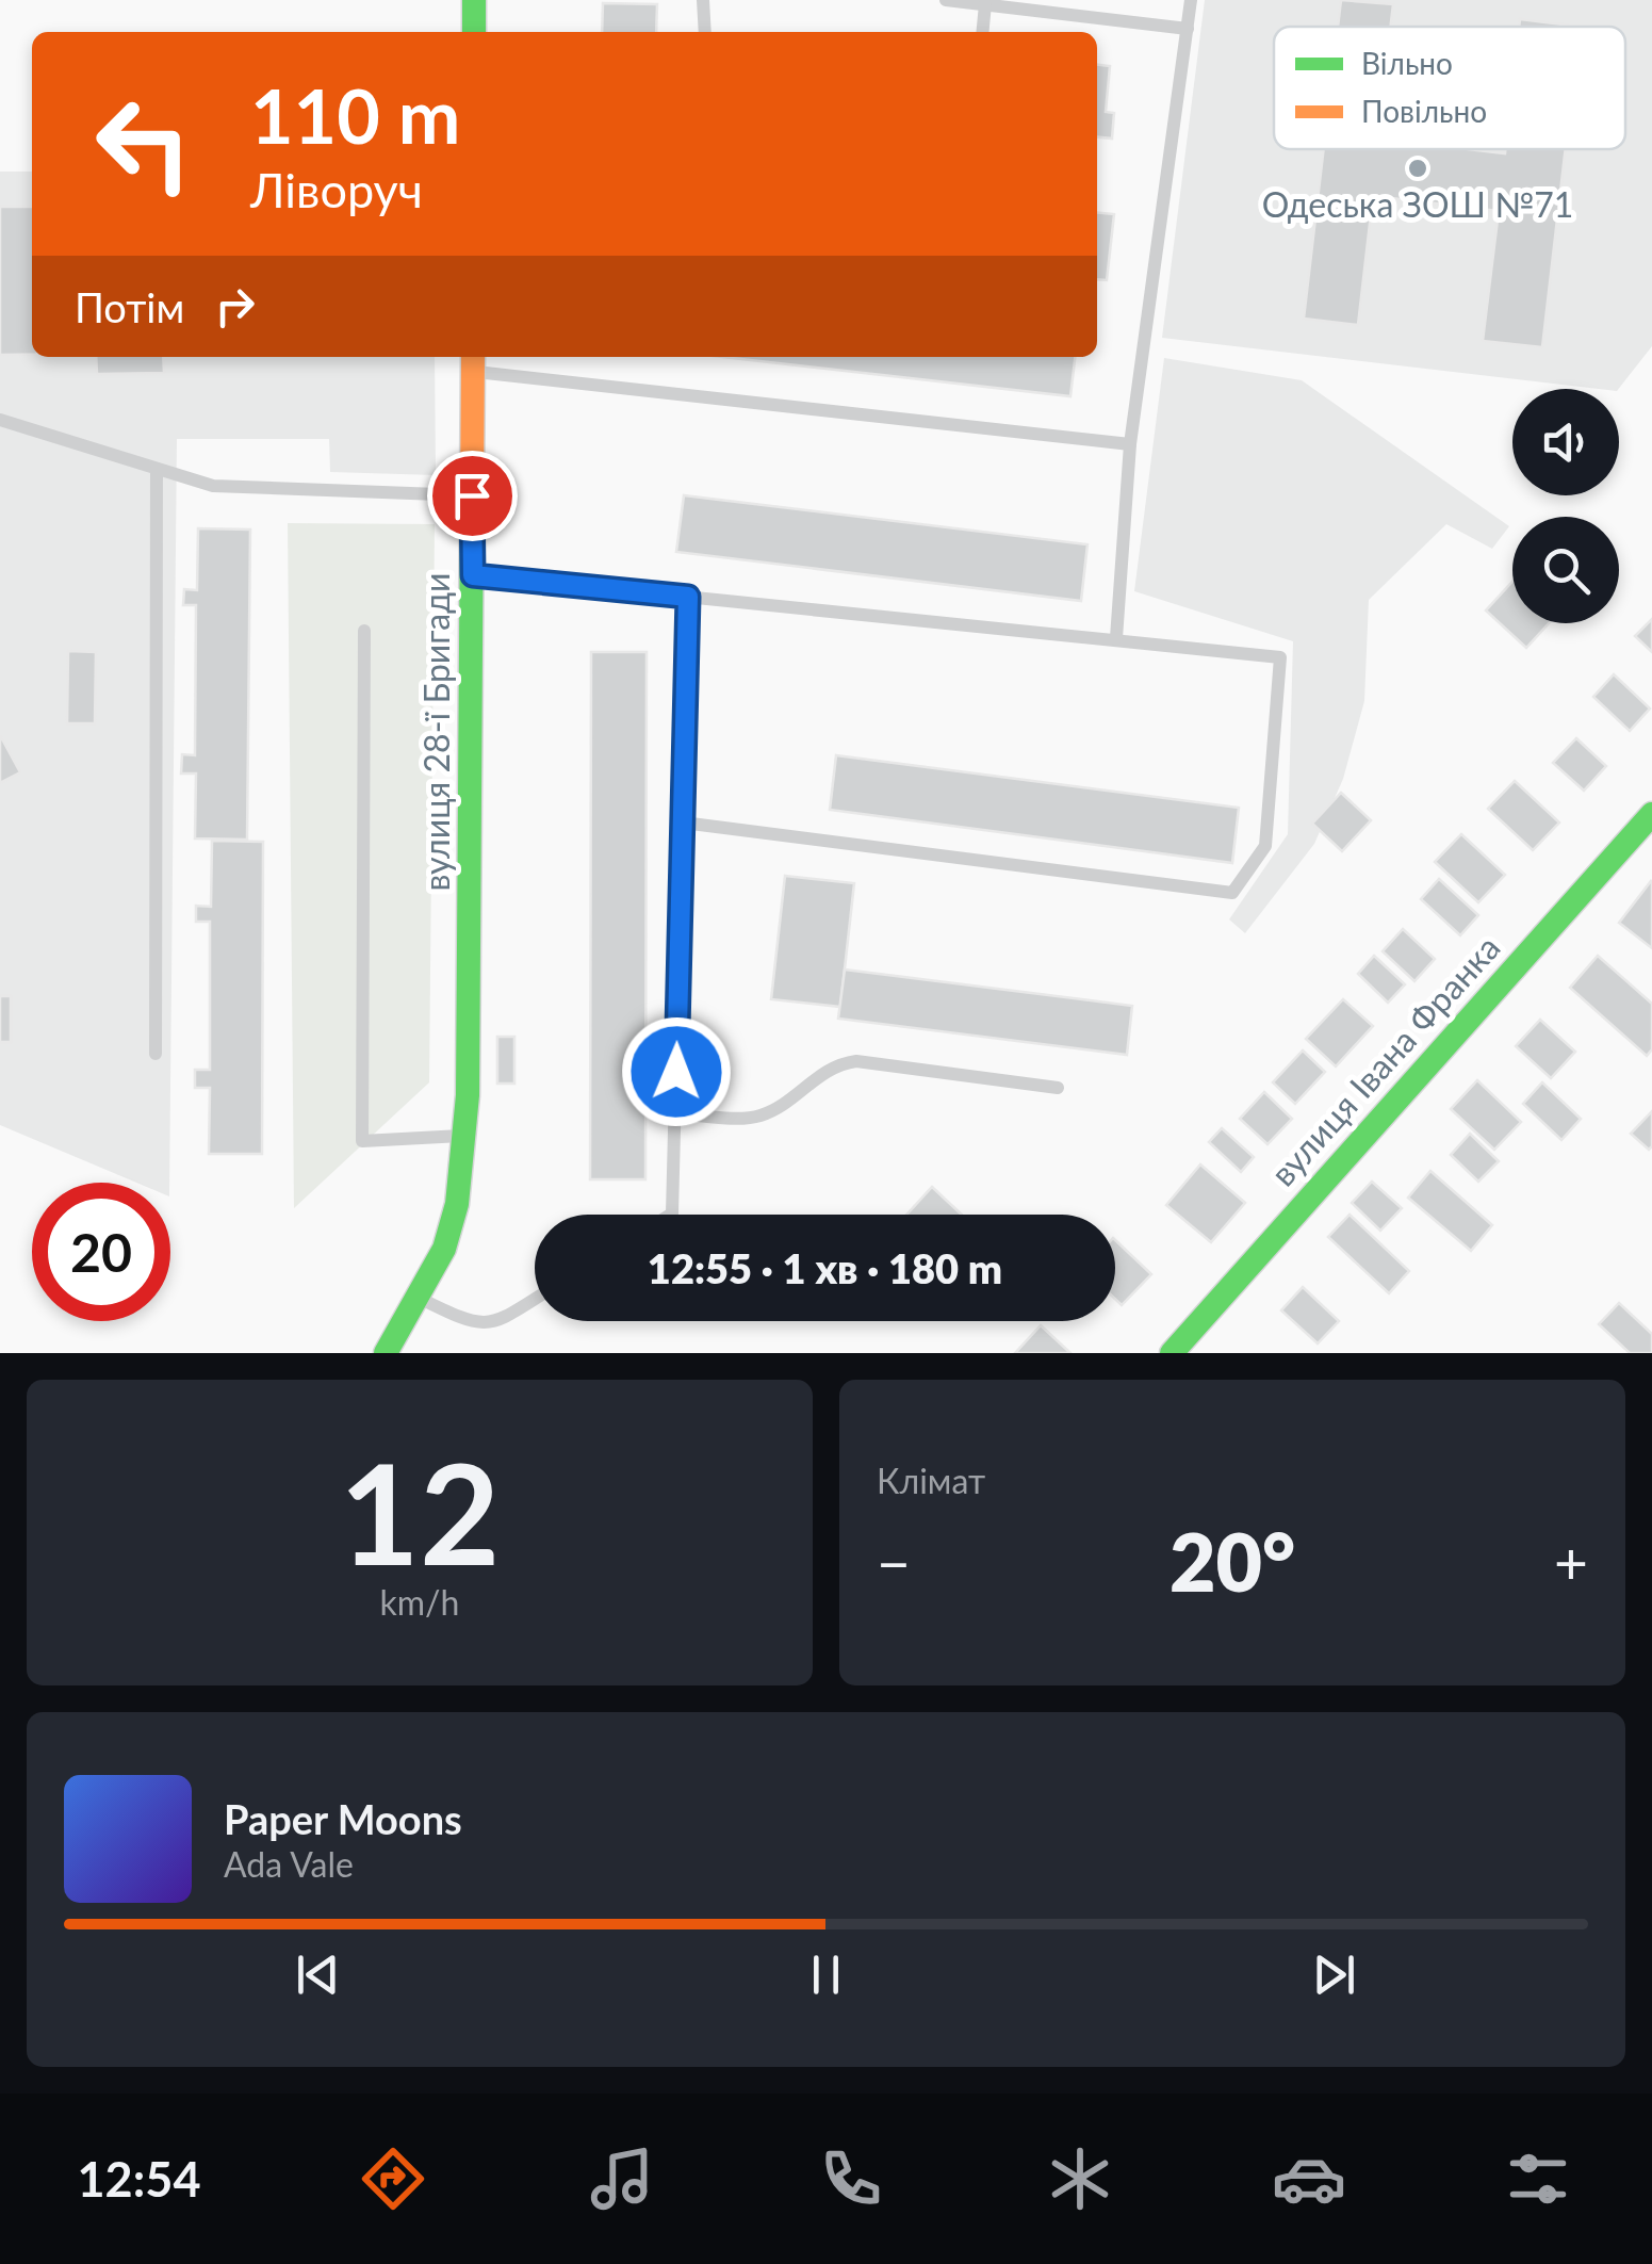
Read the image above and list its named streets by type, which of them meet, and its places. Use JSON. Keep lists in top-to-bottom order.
{
  "streets": {
    "street": ["вулиця 28-ї Бригади", "вулиця Івана Франка"]
  },
  "places": ["Одеська ЗОШ №71"],
  "legend": ["Вільно", "Повільно"],
  "page": {
    "turn": ["110 m", "Ліворуч"],
    "then": "Потім",
    "limit": "20",
    "trip": "12:55 · 1 хв · 180 m",
    "tile": [
      ["12", "km/h"],
      "Клімат"
    ],
    "heat": ["−", "20°", "+"],
    "song": ["Paper Moons", "Ada Vale"],
    "tabs": "12:54"
  }
}
